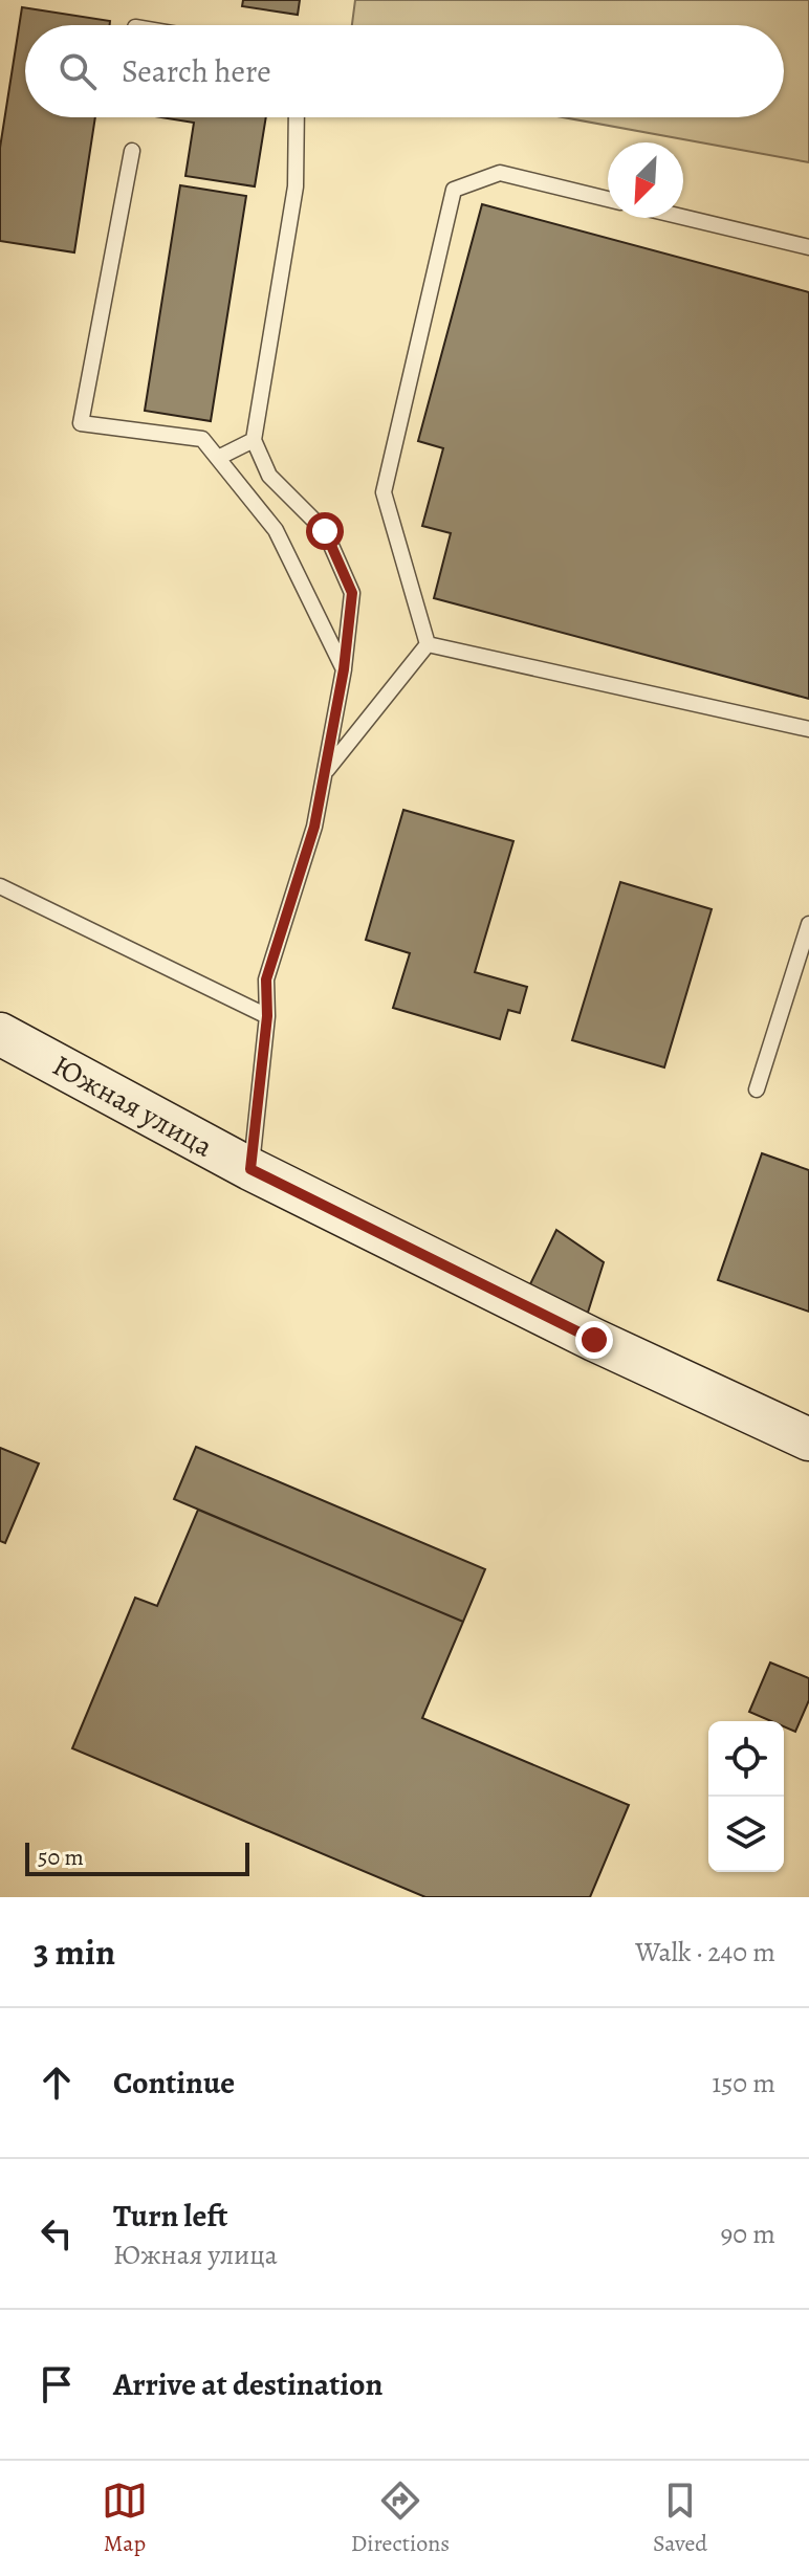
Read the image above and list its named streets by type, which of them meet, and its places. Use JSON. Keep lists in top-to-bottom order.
{
  "streets": {
    "street": ["Южная улица"]
  },
  "scale_bar": "50 m",
  "north": "bottom left",
  "page": {
    "search": "Search here",
    "scale": "50 m",
    "heading": ["3 min", "Walk · 240 m"],
    "list": [
      ["Continue", "150 m"],
      ["Turn left", "Южная улица", "90 m"],
      "Arrive at destination"
    ],
    "nav": ["Map", "Directions", "Saved"]
  }
}
